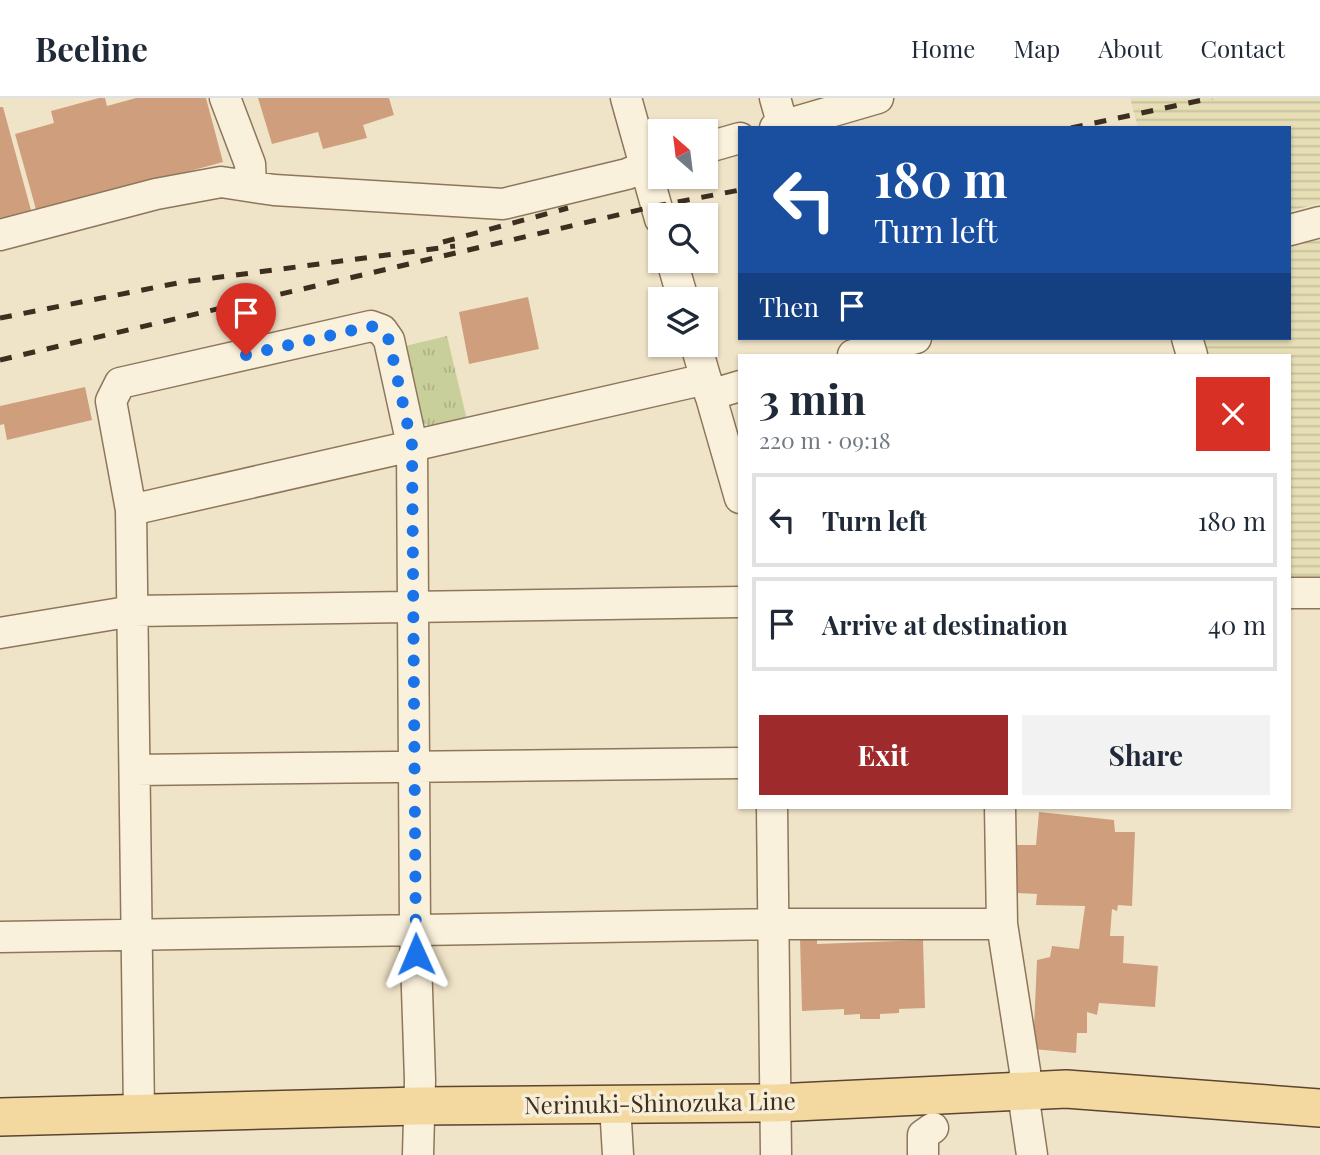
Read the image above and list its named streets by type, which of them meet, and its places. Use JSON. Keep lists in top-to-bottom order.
{
  "streets": {
    "main road": ["Nerinuki-Shinozuka Line"]
  },
  "north": "top left",
  "page": {
    "header": "Beeline",
    "nav": [
      "Home",
      "Map",
      "About",
      "Contact"
    ],
    "turn": ["180 m", "Turn left"],
    "then": "Then",
    "heading": ["3 min", "220 m · 09:18"],
    "list": [
      {
        "name": "Turn left",
        "value": "180 m"
      },
      {
        "name": "Arrive at destination",
        "value": "40 m"
      }
    ],
    "buttons": ["Exit", "Share"]
  }
}
